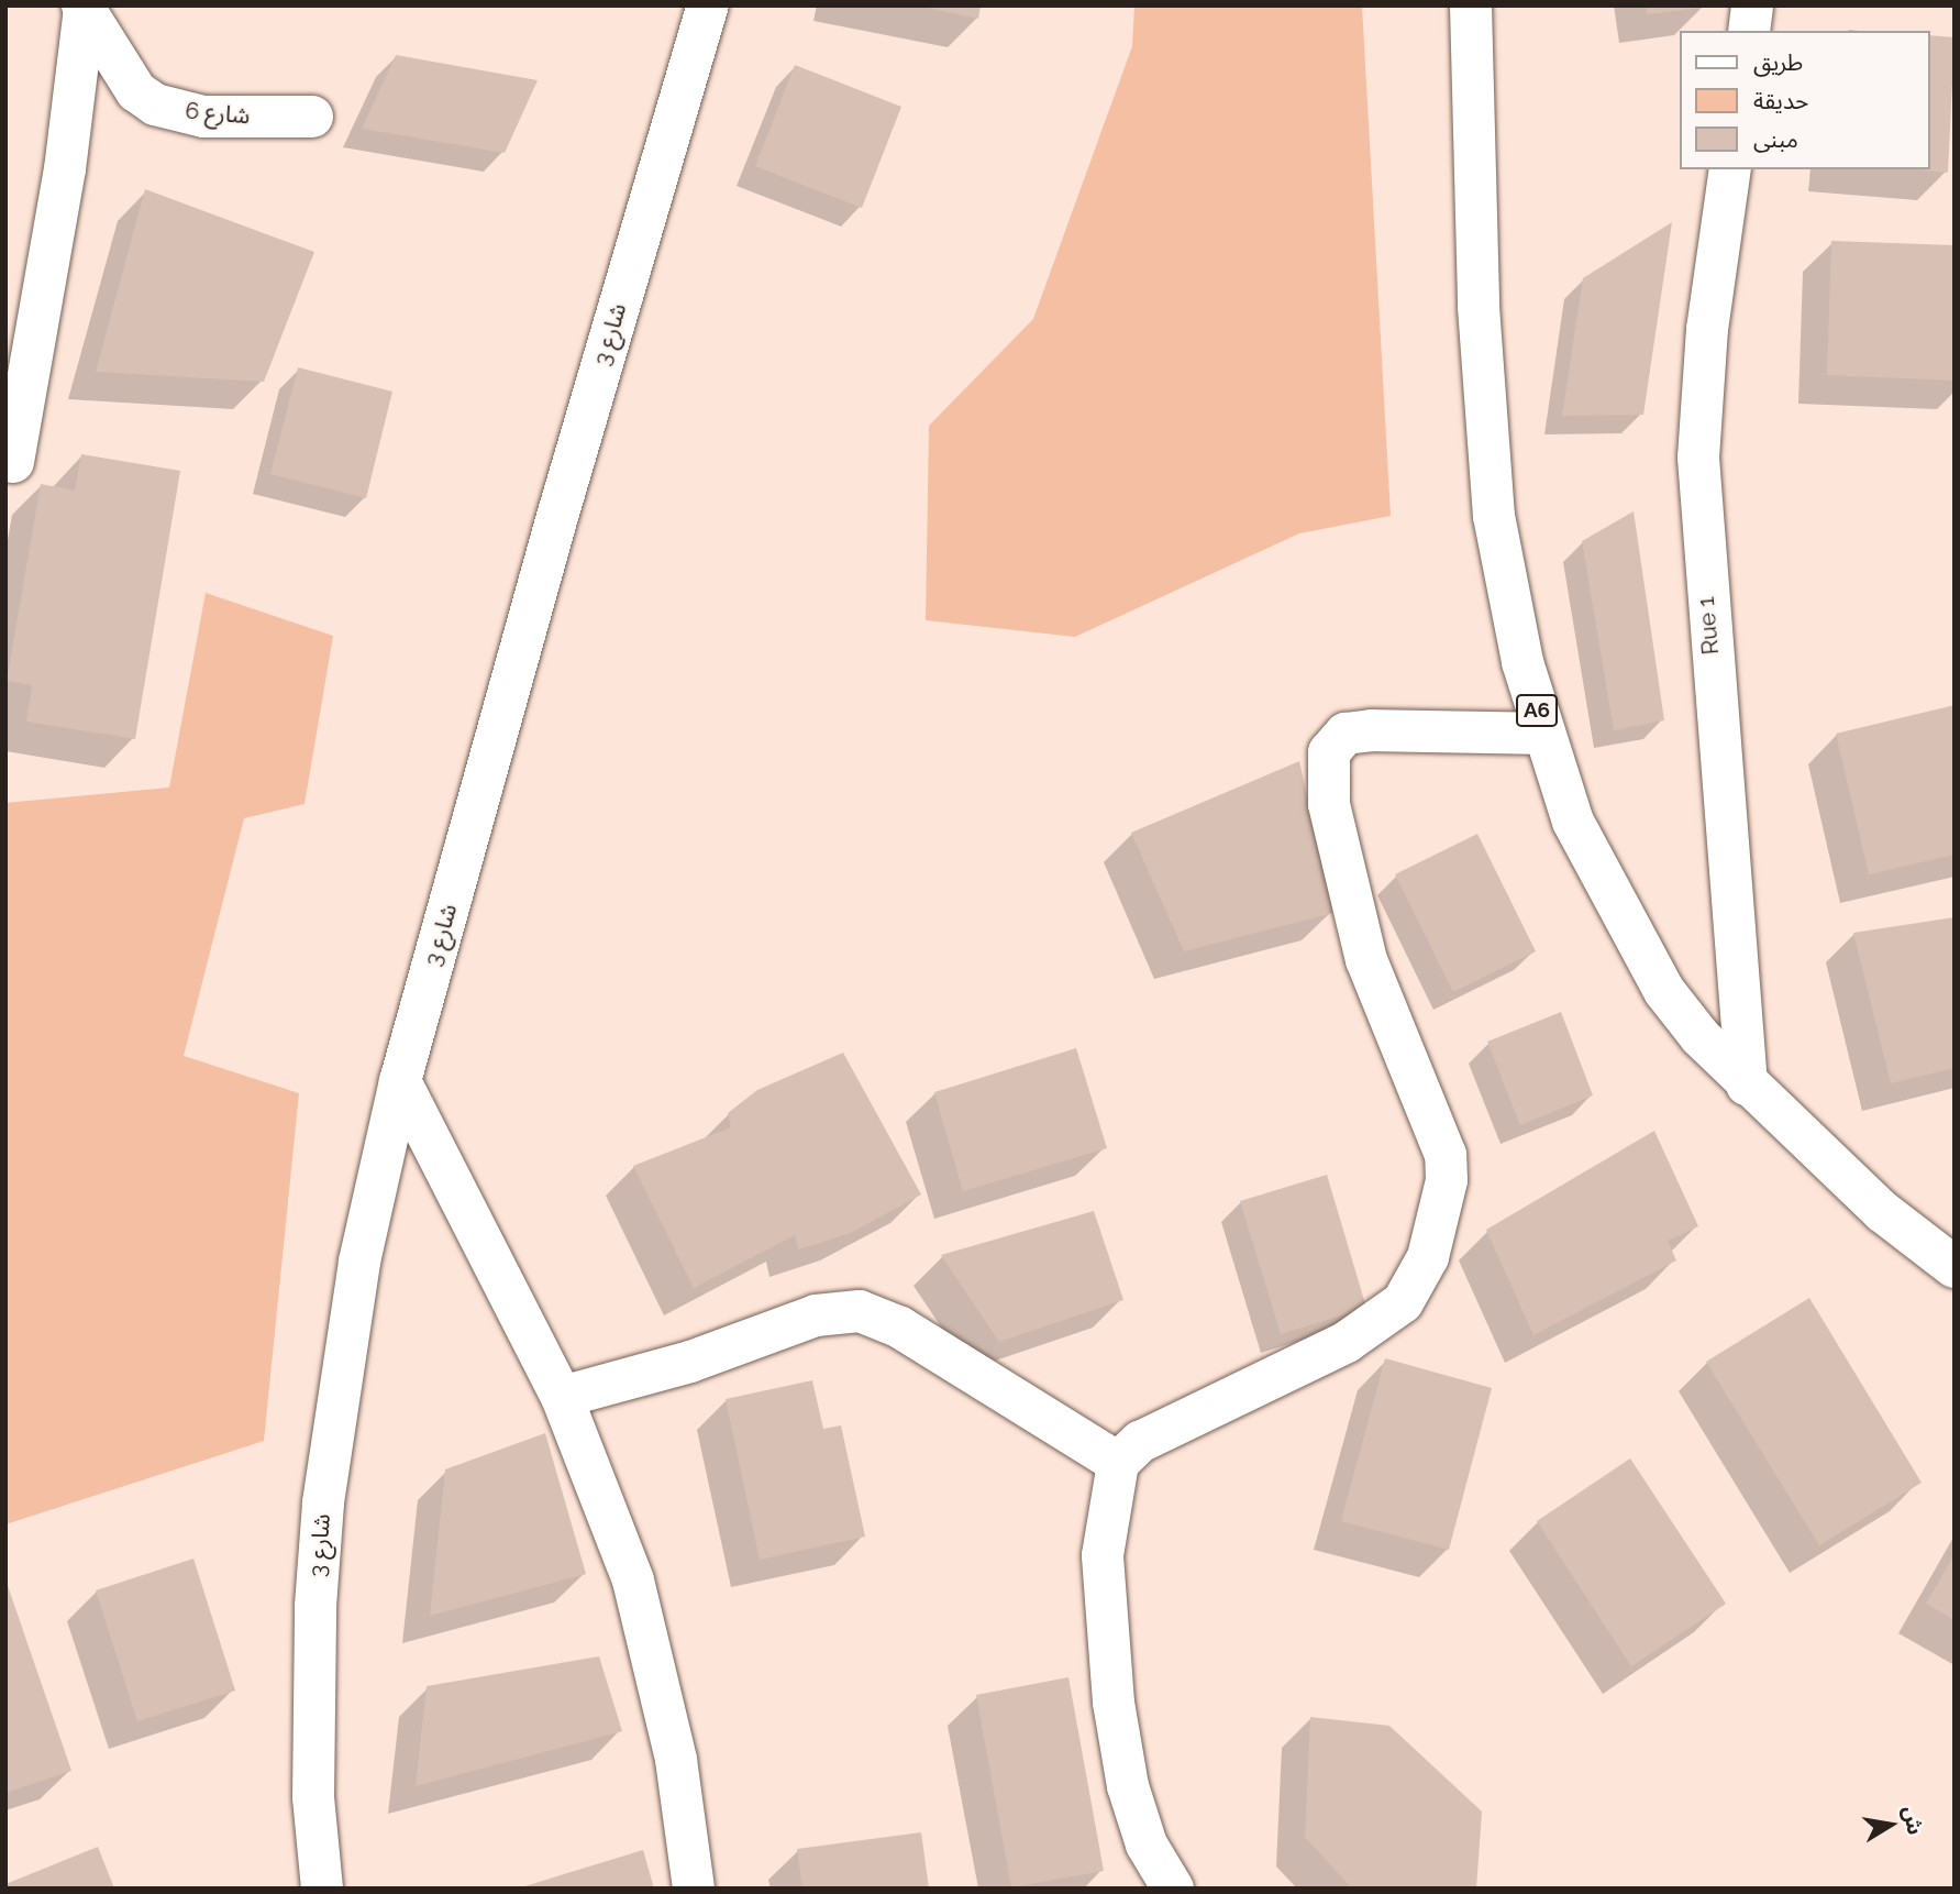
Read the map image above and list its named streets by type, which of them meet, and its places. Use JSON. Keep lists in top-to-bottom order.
{
  "streets": {
    "main road": [
      "شارع 6",
      "شارع 3",
      "Rue 1",
      "A6"
    ]
  },
  "crossings": [
    ["Rue 1", "A6"]
  ],
  "legend": ["طريق", "حديقة", "مبنى"],
  "north": "right"
}
